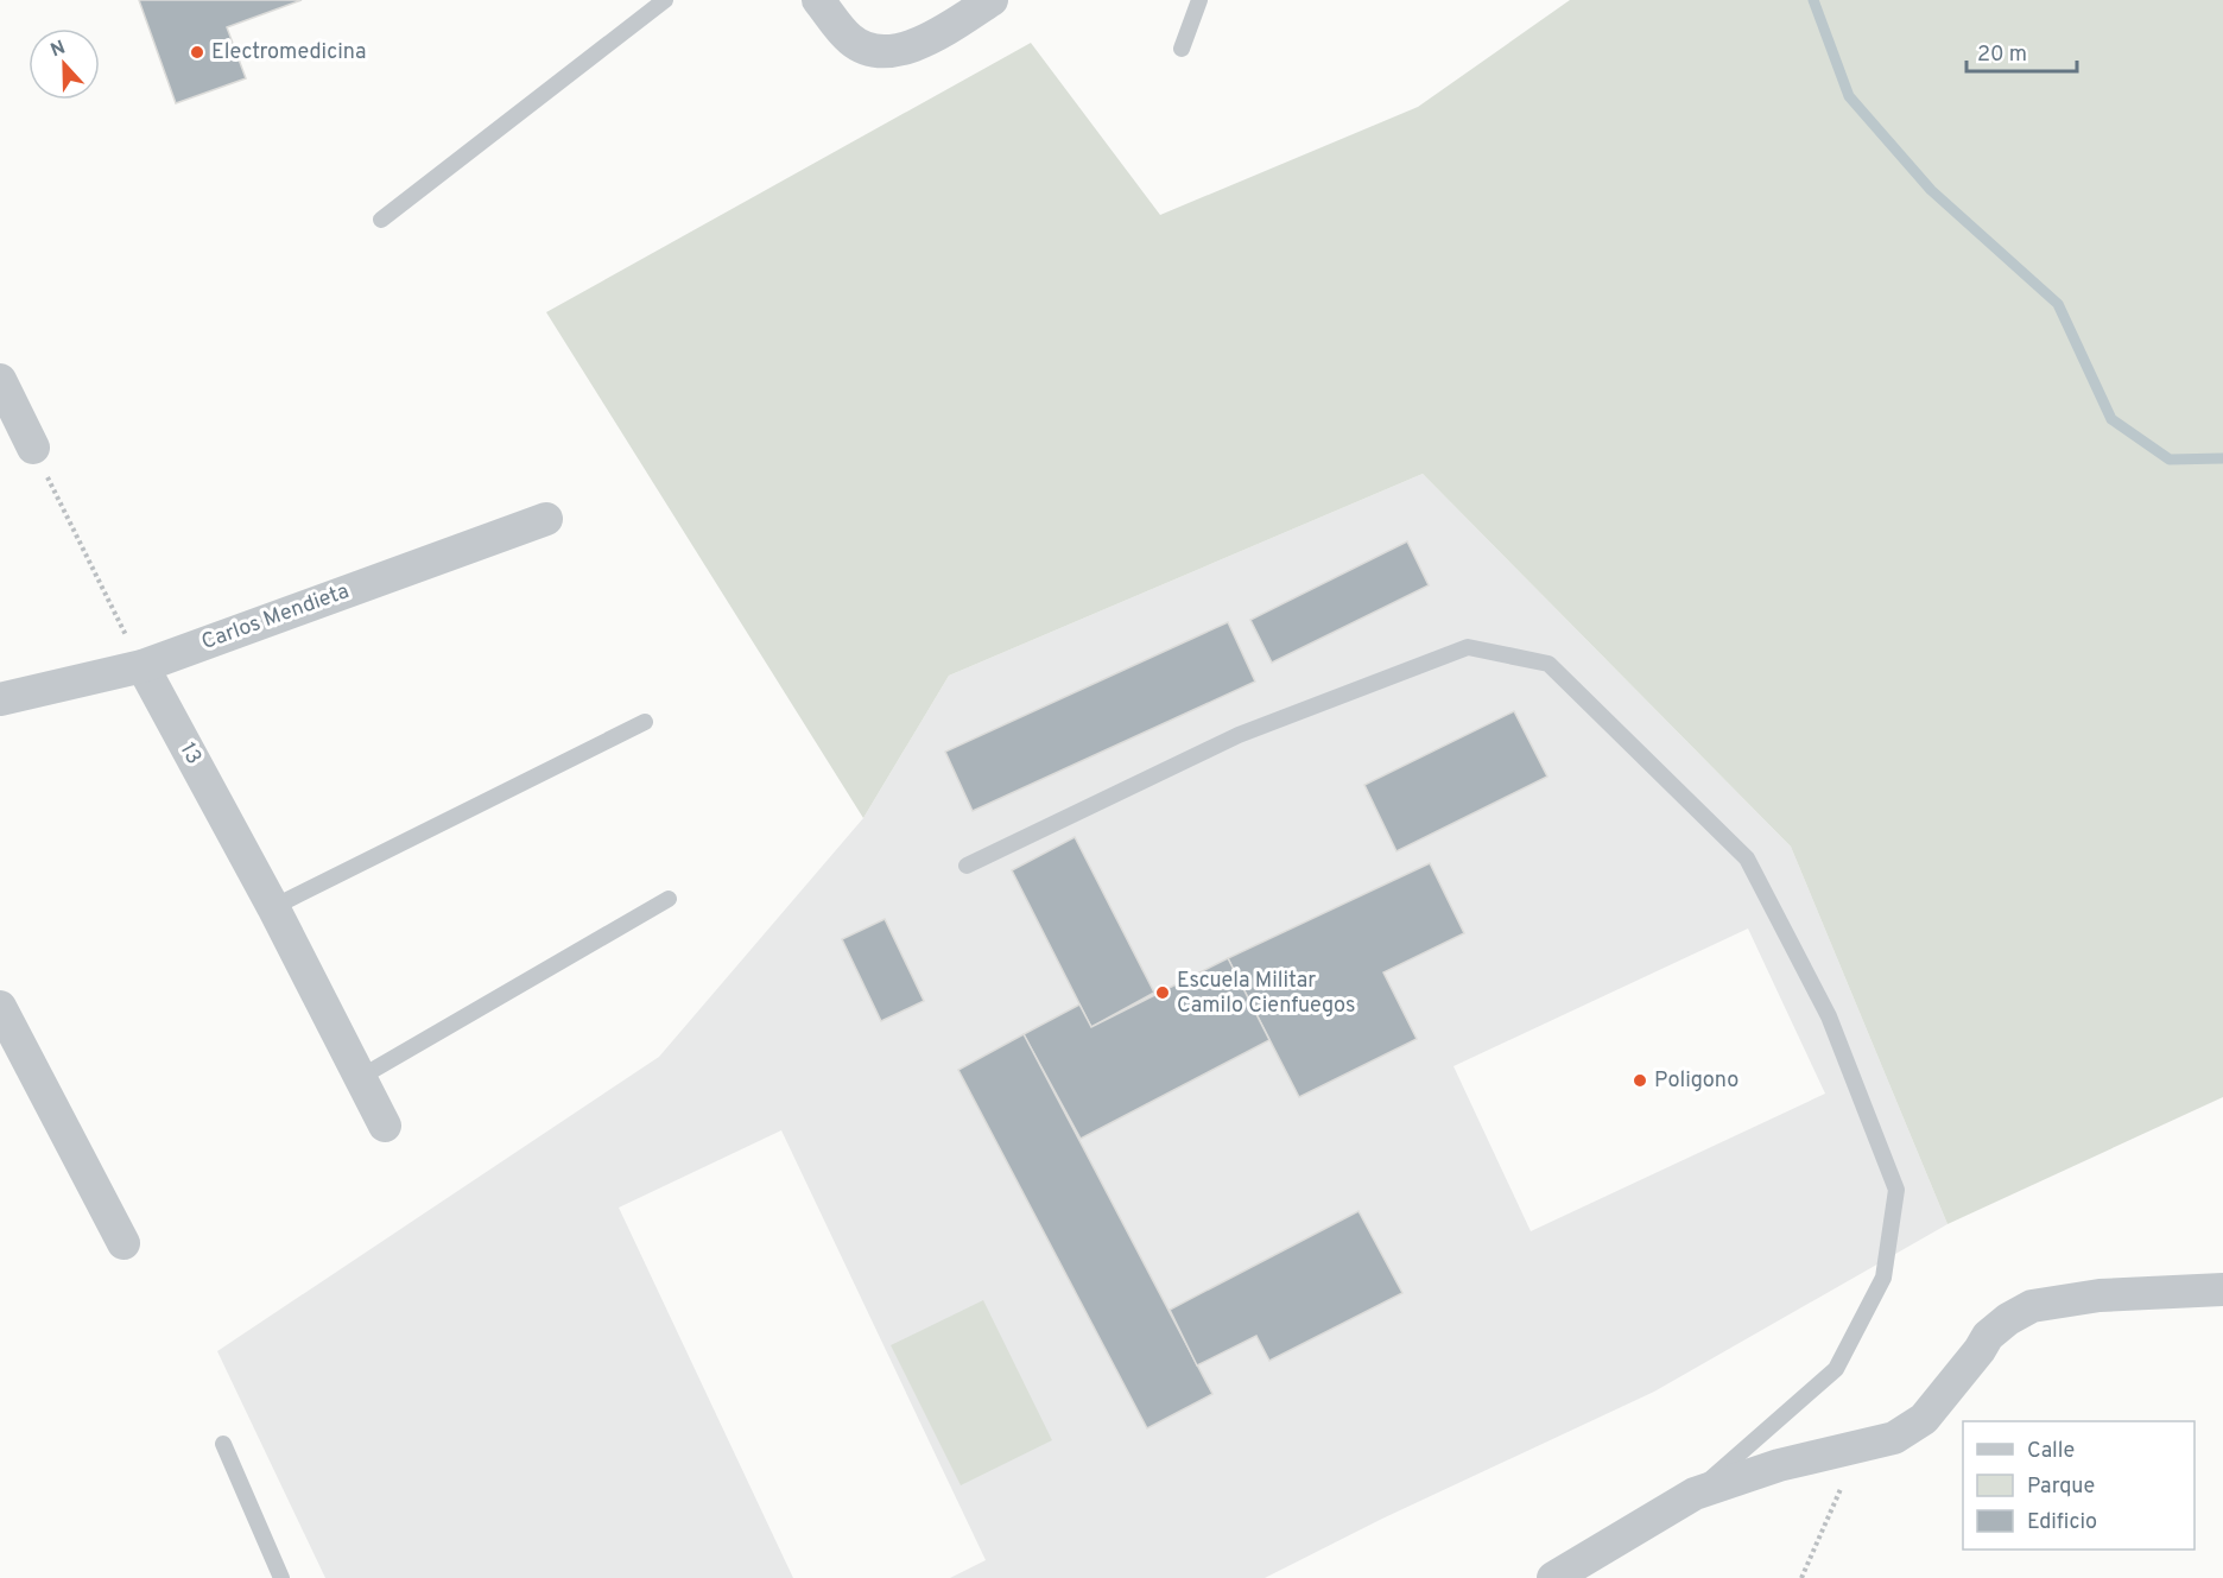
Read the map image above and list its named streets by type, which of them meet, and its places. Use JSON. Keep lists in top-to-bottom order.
{
  "streets": {
    "street": ["Carlos Mendieta", "13"]
  },
  "crossings": [
    ["Carlos Mendieta", "13"]
  ],
  "places": ["Electromedicina", "Escuela Militar Camilo Cienfuegos", "Poligono"],
  "legend": ["Calle", "Parque", "Edificio"],
  "scale_bar": "20 m",
  "north": "top"
}
